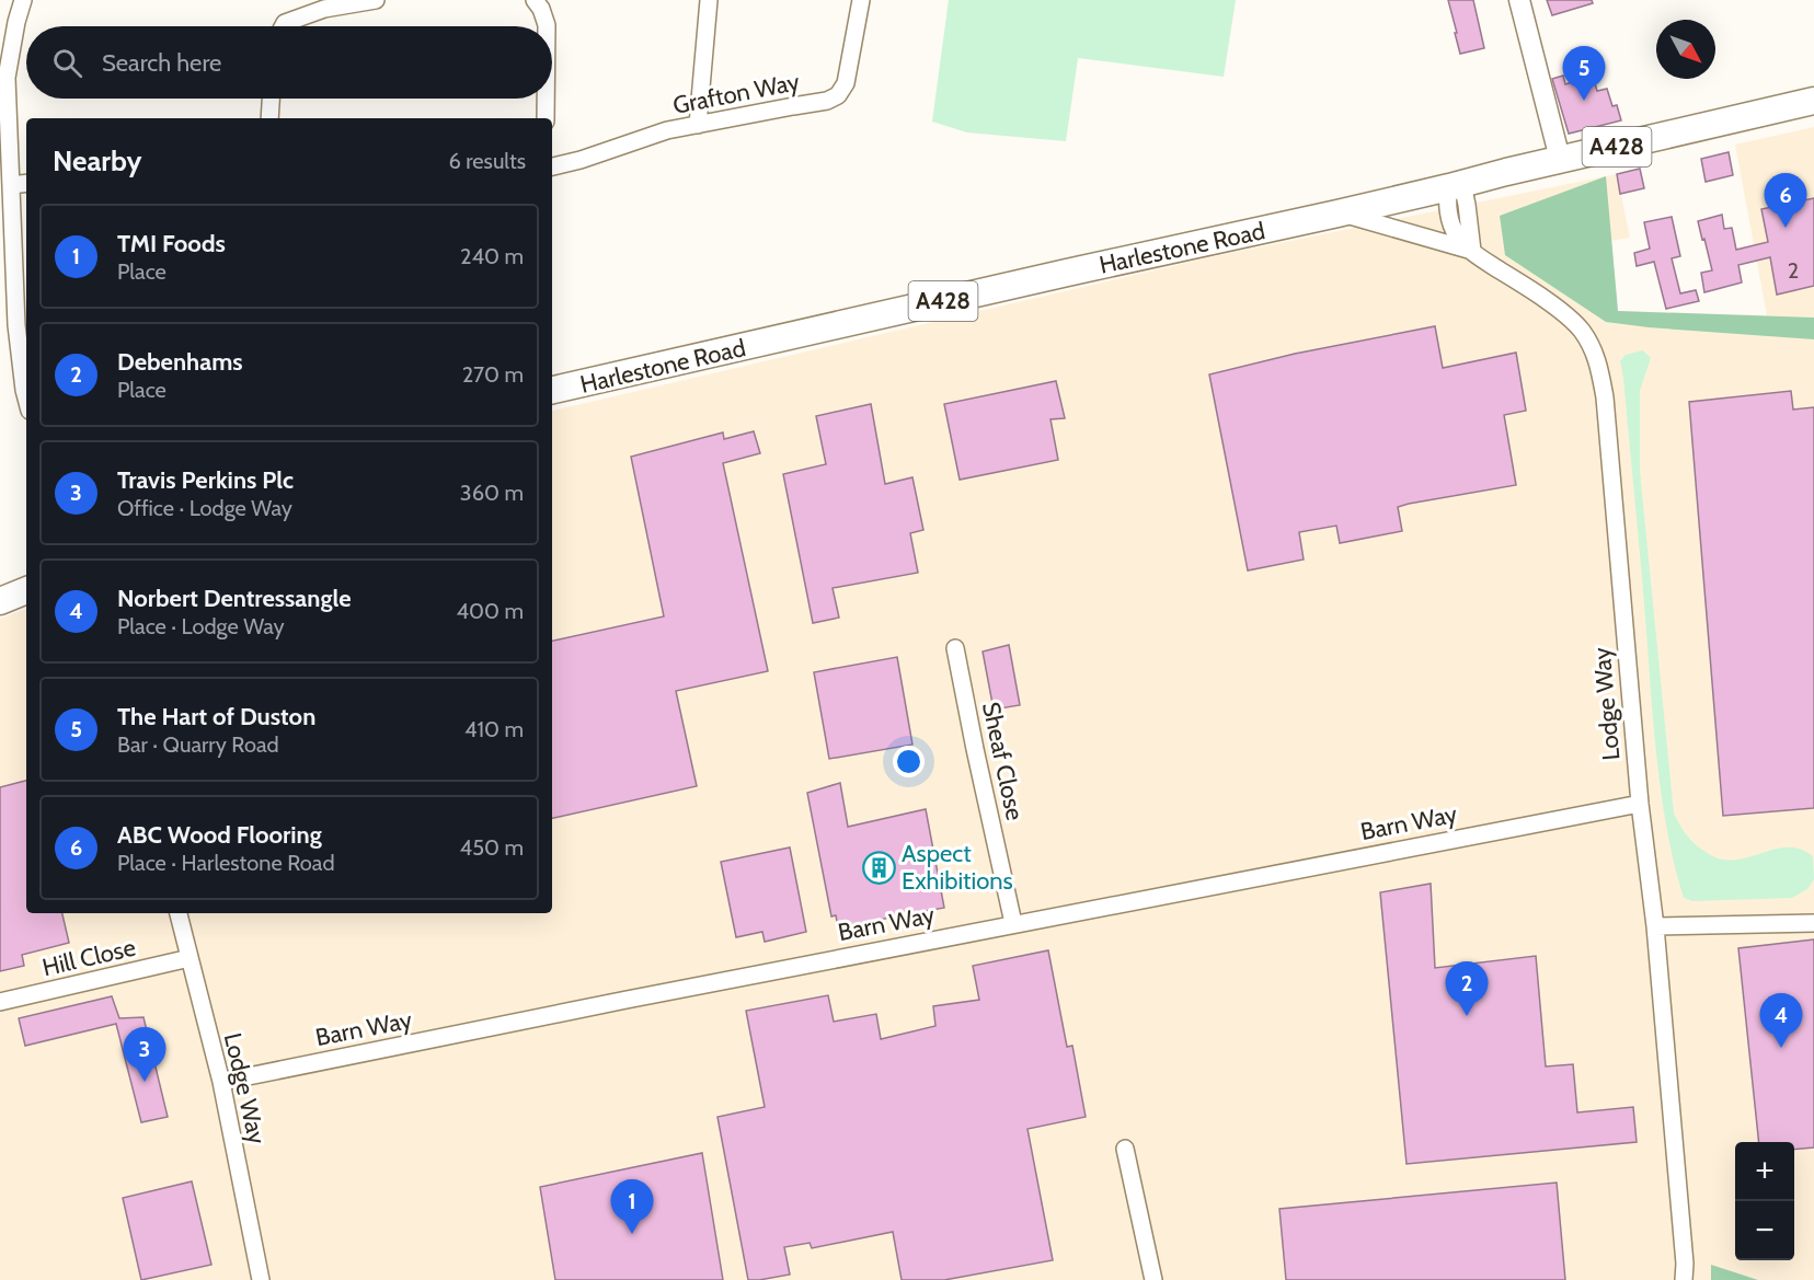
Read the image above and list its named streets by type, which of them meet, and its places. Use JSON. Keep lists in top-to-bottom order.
{
  "streets": {
    "main road": ["A428", "Harlestone Road"],
    "street": [
      "Grafton Way",
      "Lodge Way",
      "Sheaf Close",
      "Barn Way",
      "Hill Close"
    ]
  },
  "crossings": [
    ["Lodge Way", "Barn Way"],
    ["Lodge Way", "Hill Close"],
    ["Sheaf Close", "Barn Way"]
  ],
  "places": {
    "building": ["Aspect Exhibitions"]
  },
  "house_numbers": ["2"],
  "north": "bottom right",
  "page": {
    "search": "Search here",
    "pins": [
      "5",
      "6",
      "2",
      "4",
      "3",
      "1"
    ],
    "heading": ["Nearby", "6 results"],
    "list": [
      {
        "mark": "1",
        "name": "TMI Foods",
        "note": "Place",
        "value": "240 m"
      },
      {
        "mark": "2",
        "name": "Debenhams",
        "note": "Place",
        "value": "270 m"
      },
      {
        "mark": "3",
        "name": "Travis Perkins Plc",
        "note": "Office · Lodge Way",
        "value": "360 m"
      },
      {
        "mark": "4",
        "name": "Norbert Dentressangle",
        "note": "Place · Lodge Way",
        "value": "400 m"
      },
      {
        "mark": "5",
        "name": "The Hart of Duston",
        "note": "Bar · Quarry Road",
        "value": "410 m"
      },
      {
        "mark": "6",
        "name": "ABC Wood Flooring",
        "note": "Place · Harlestone Road",
        "value": "450 m"
      }
    ],
    "map_buttons": ["+", "−"]
  }
}
